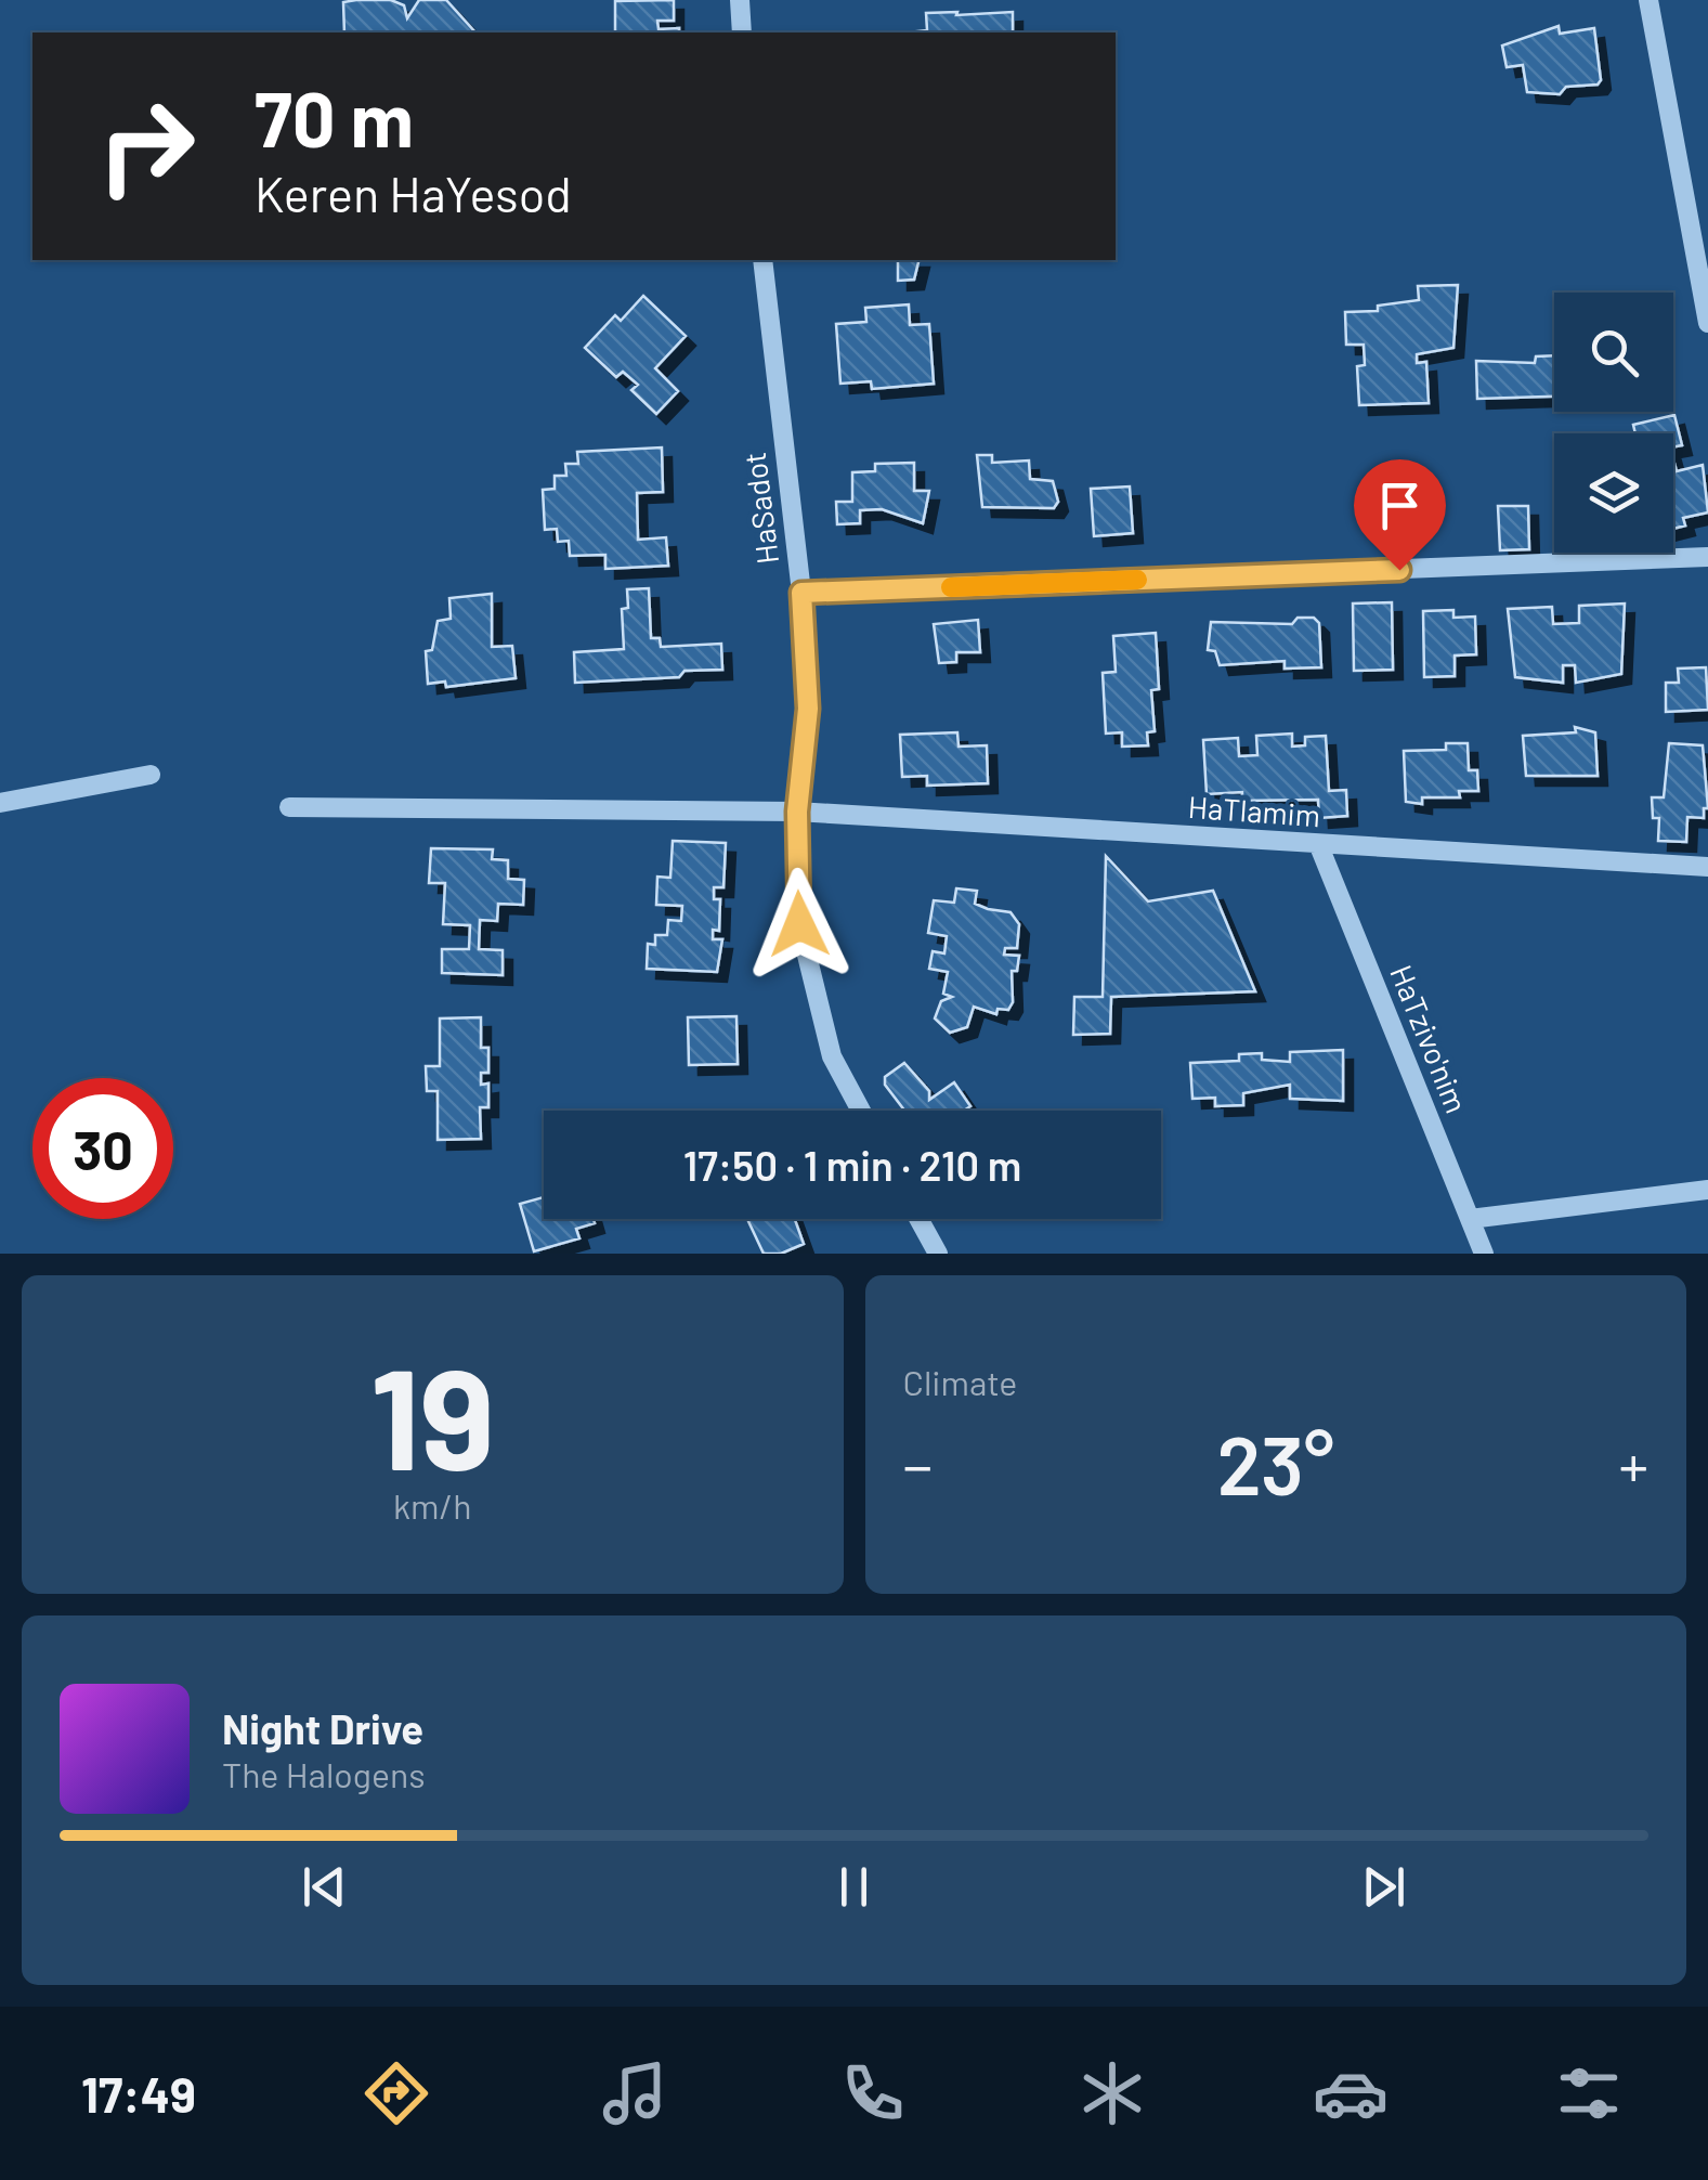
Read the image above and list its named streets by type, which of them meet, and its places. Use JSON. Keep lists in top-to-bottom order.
{
  "streets": {
    "street": ["HaSadot", "HaTlamim", "HaTzivo'nim"]
  },
  "crossings": [
    ["HaSadot", "HaTlamim"],
    ["HaTlamim", "HaTzivo'nim"]
  ],
  "page": {
    "turn": ["70 m", "Keren HaYesod"],
    "limit": "30",
    "trip": "17:50 · 1 min · 210 m",
    "tile": [
      ["19", "km/h"],
      "Climate"
    ],
    "heat": ["−", "23°", "+"],
    "song": ["Night Drive", "The Halogens"],
    "tabs": "17:49"
  }
}
